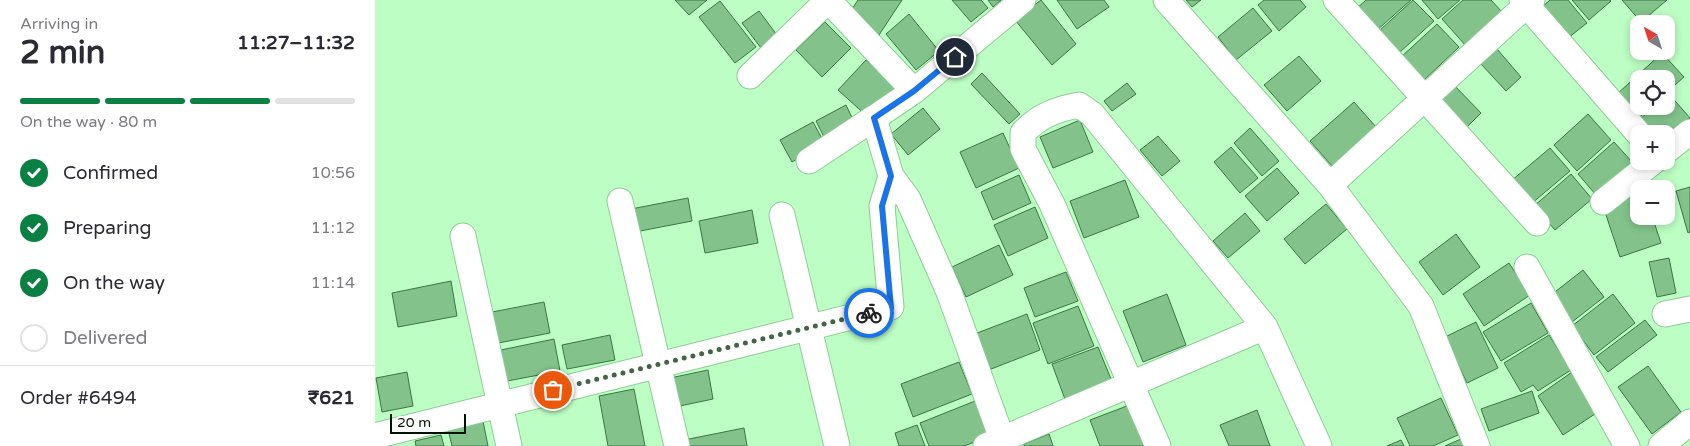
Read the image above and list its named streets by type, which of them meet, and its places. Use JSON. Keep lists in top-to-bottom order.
{
  "scale_bar": "20 m",
  "north": "top left",
  "page": {
    "heading": ["2 min", "Arriving in", "11:27–11:32"],
    "panel": ["Order #6494", "₹621"],
    "map_buttons": ["+", "−"],
    "bar": "On the way · 80 m",
    "list": [
      ["Confirmed", "10:56"],
      ["Preparing", "11:12"],
      ["On the way", "11:14"],
      "Delivered"
    ],
    "scale": "20 m"
  }
}
